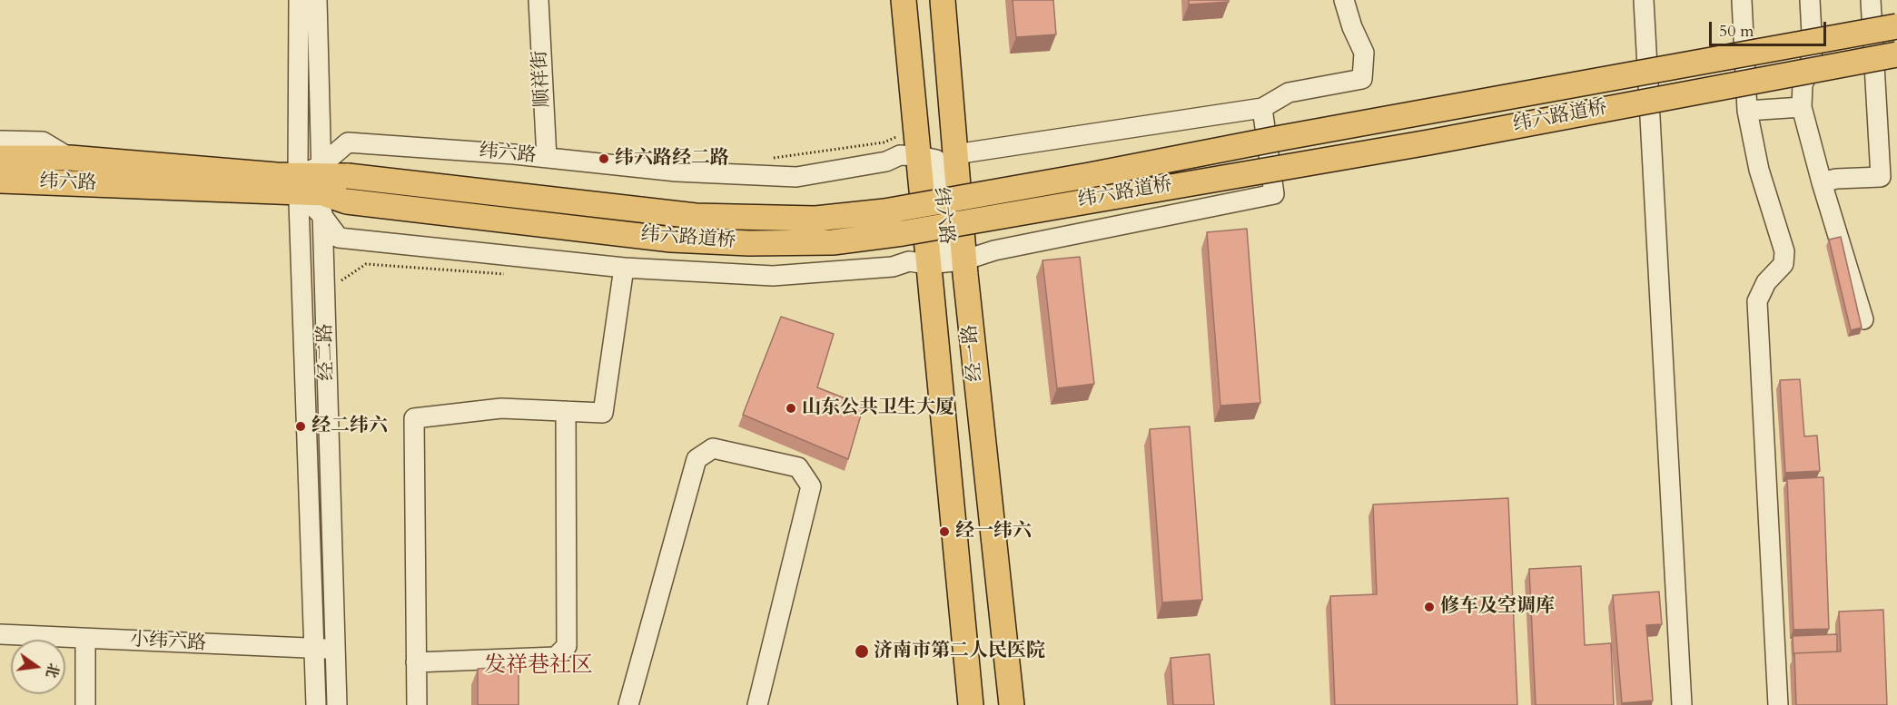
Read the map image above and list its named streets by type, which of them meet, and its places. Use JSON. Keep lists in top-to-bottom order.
{
  "streets": {
    "main road": ["纬六路道桥", "纬六路", "经一路"],
    "street": ["顺祥街", "经二路", "小纬六路"]
  },
  "crossings": [
    ["顺祥街", "纬六路"],
    ["纬六路道桥", "纬六路"],
    ["纬六路", "经二路"],
    ["纬六路", "经一路"],
    ["经二路", "小纬六路"]
  ],
  "districts": ["发祥巷社区"],
  "places": [
    "纬六路经二路",
    "山东公共卫生大厦",
    "经二纬六",
    "经一纬六",
    "修车及空调库",
    "济南市第二人民医院"
  ],
  "scale_bar": "50 m",
  "north": "right"
}
